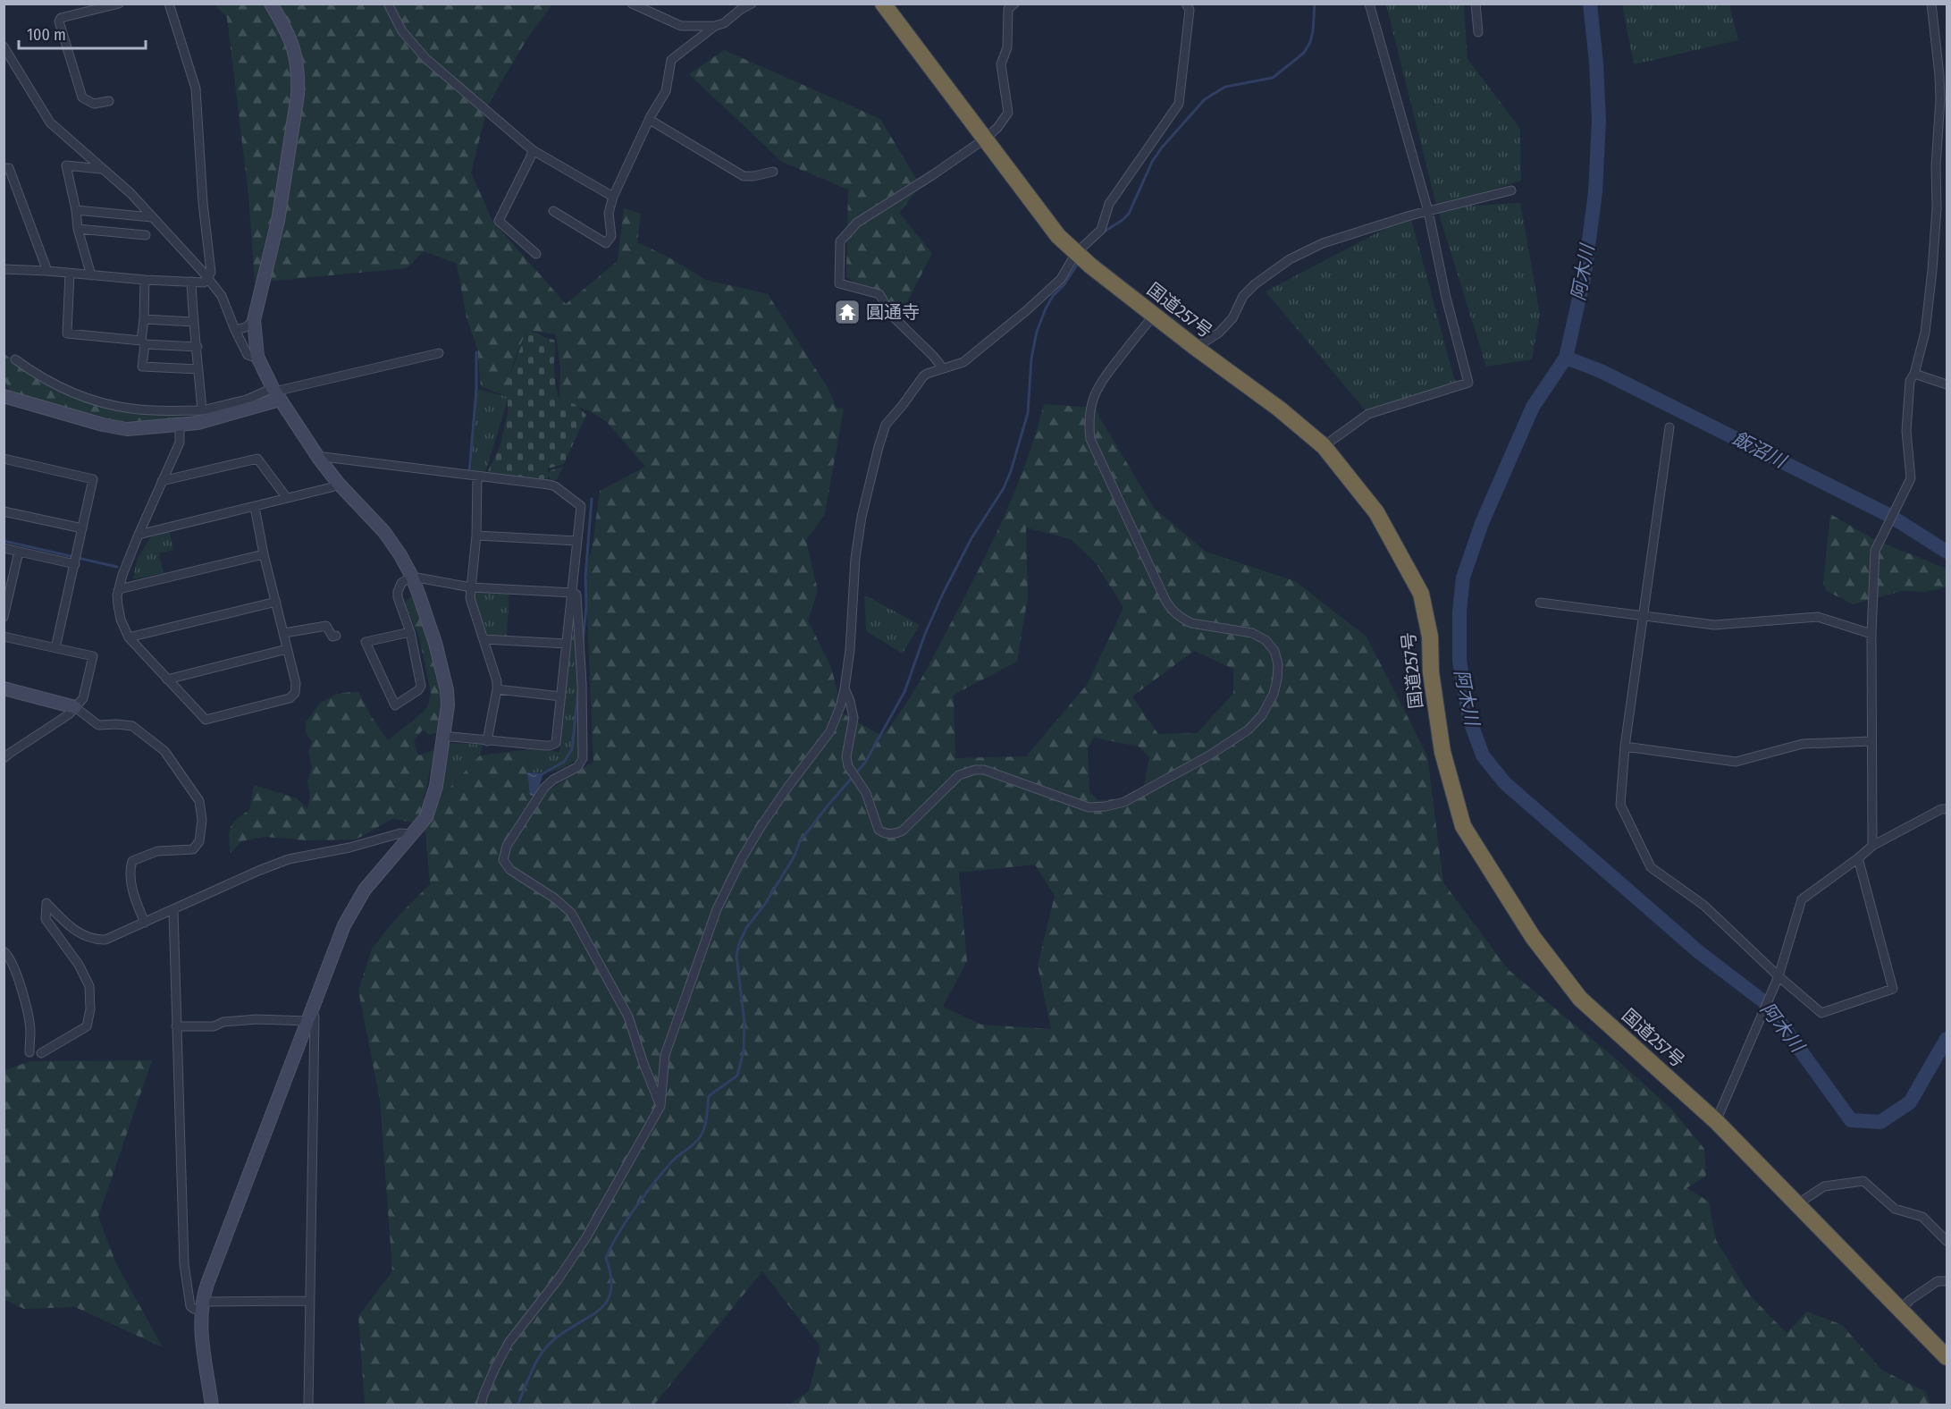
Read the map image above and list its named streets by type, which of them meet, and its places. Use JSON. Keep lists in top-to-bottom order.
{
  "streets": {
    "highway": ["国道257号"]
  },
  "water": ["阿木川", "飯沼川"],
  "places": {
    "temple": ["圓通寺"]
  },
  "scale_bar": "100 m"
}
